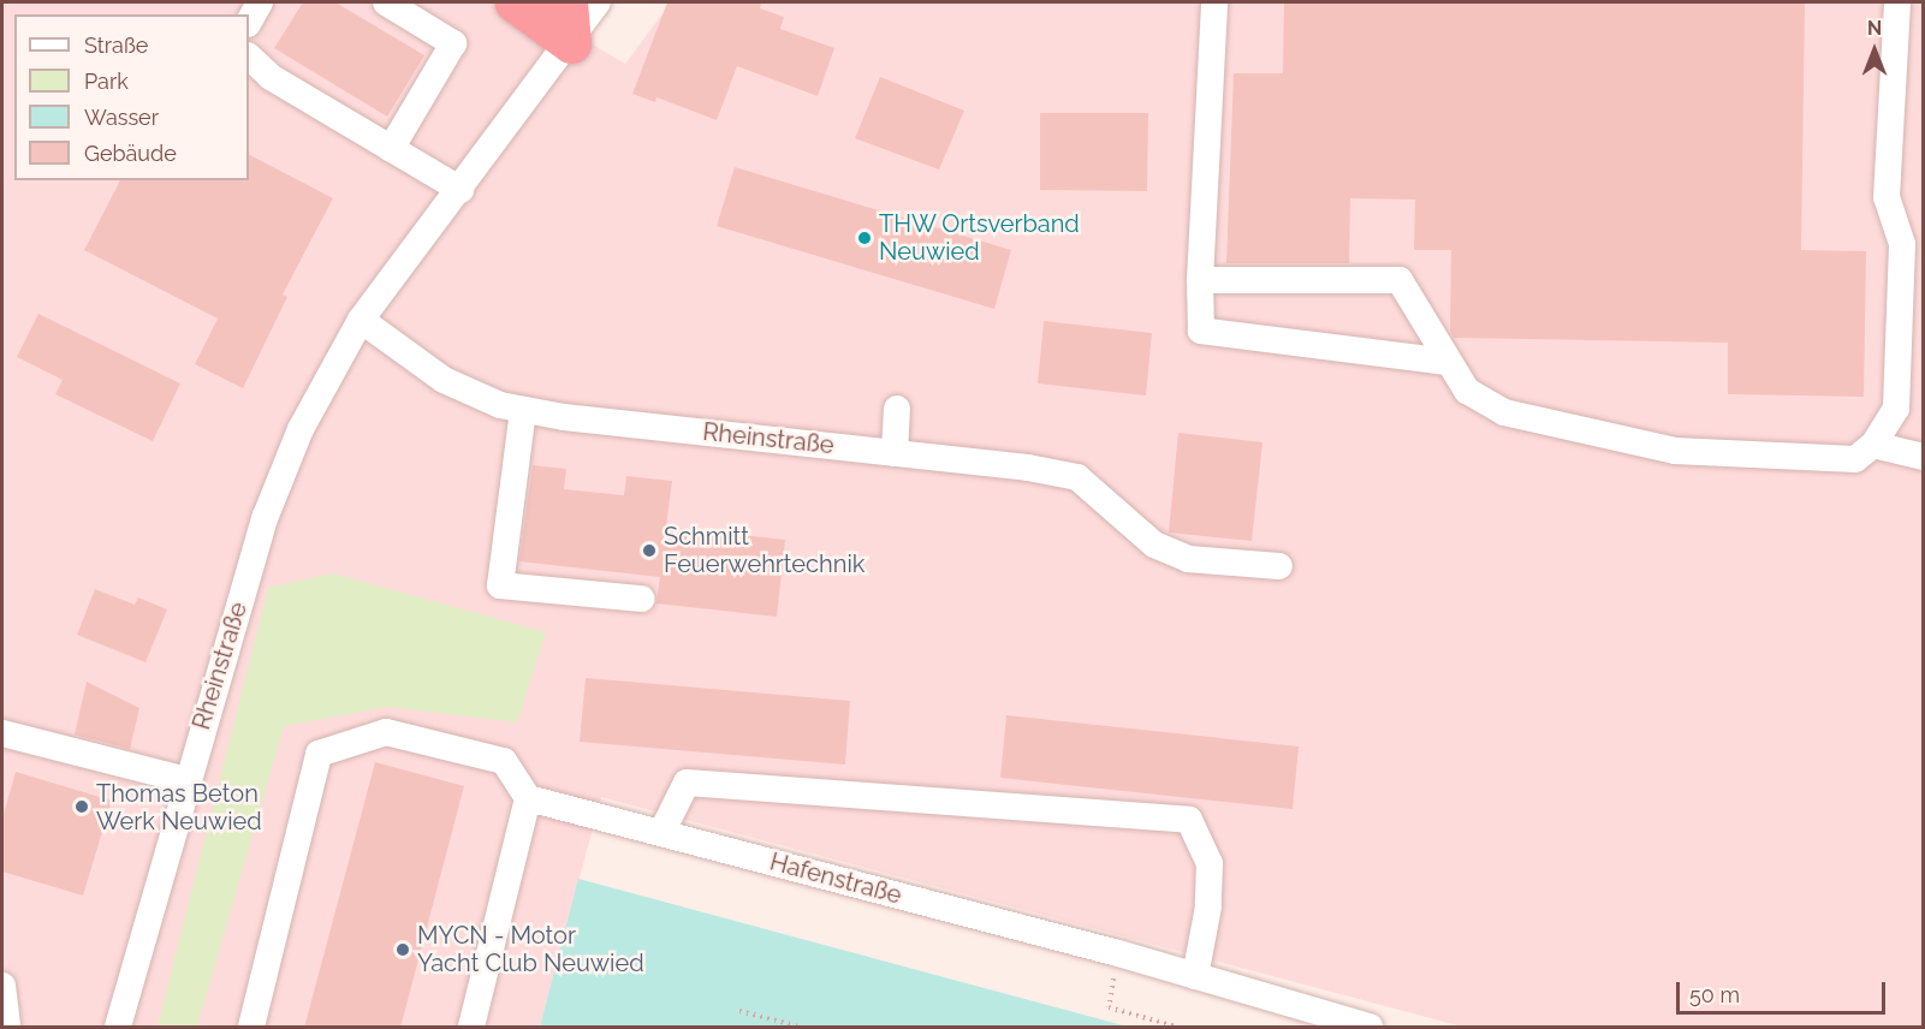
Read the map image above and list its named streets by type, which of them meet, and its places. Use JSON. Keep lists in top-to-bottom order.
{
  "streets": {
    "street": ["Rheinstraße", "Hafenstraße"]
  },
  "places": [
    "THW Ortsverband Neuwied",
    "Schmitt Feuerwehrtechnik",
    "Thomas Beton Werk Neuwied",
    "MYCN - Motor Yacht Club Neuwied"
  ],
  "legend": [
    "Straße",
    "Park",
    "Wasser",
    "Gebäude"
  ],
  "scale_bar": "50 m",
  "north": "top"
}
